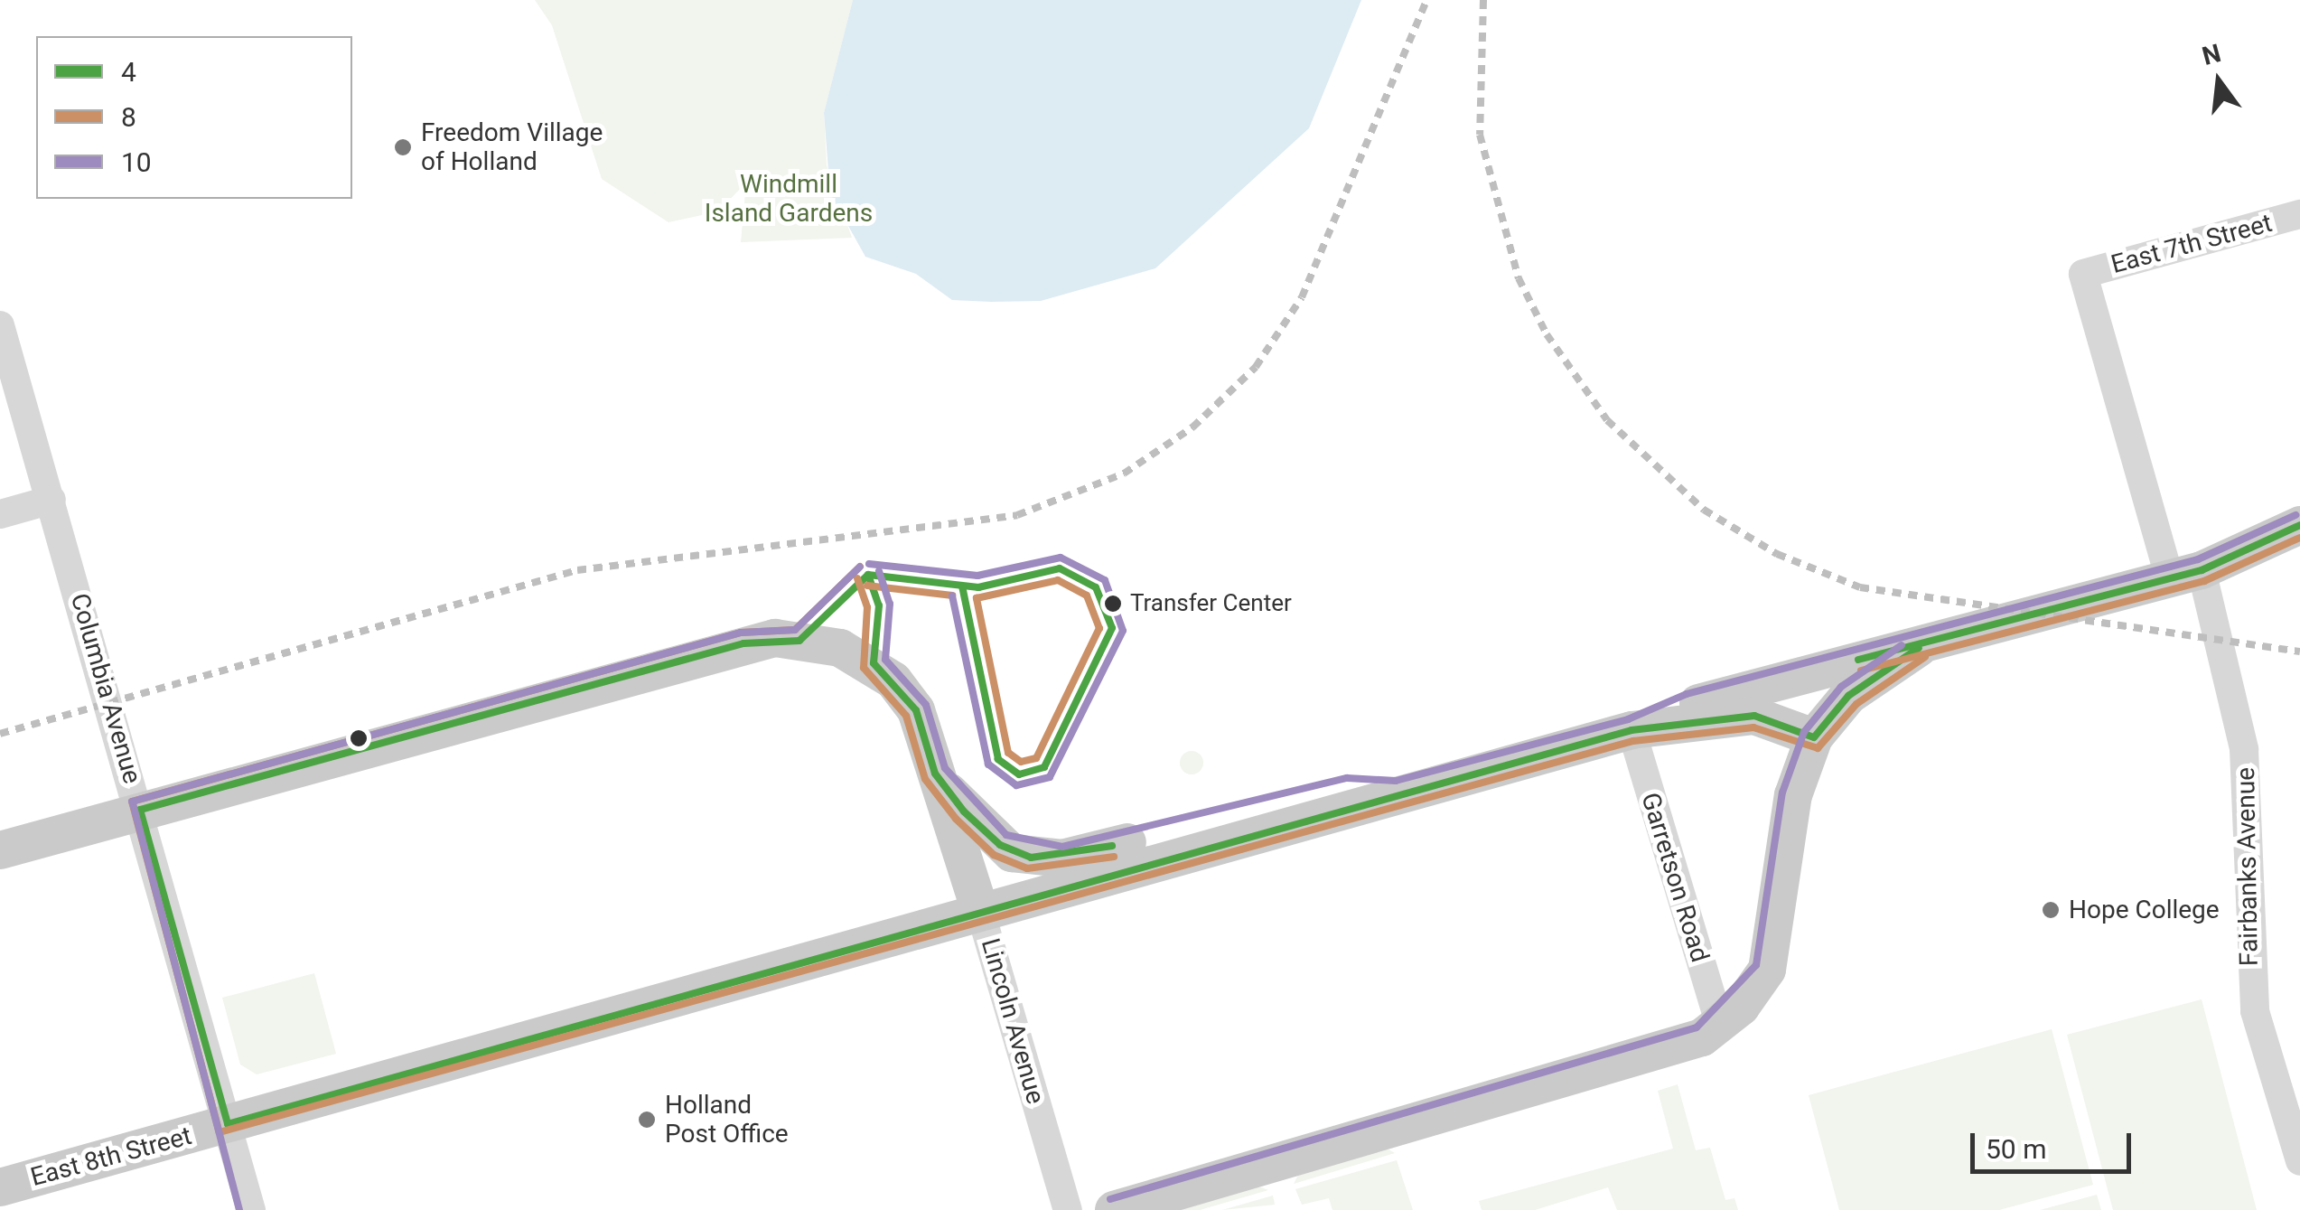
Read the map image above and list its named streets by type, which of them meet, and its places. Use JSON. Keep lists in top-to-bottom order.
{
  "streets": {
    "main road": ["Lincoln Avenue", "East 8th Street"],
    "street": [
      "East 7th Street",
      "Columbia Avenue",
      "Fairbanks Avenue",
      "Garretson Road"
    ]
  },
  "crossings": [
    ["East 7th Street", "Fairbanks Avenue"],
    ["Columbia Avenue", "Lincoln Avenue"],
    ["Columbia Avenue", "East 8th Street"],
    ["Fairbanks Avenue", "East 8th Street"],
    ["Garretson Road", "East 8th Street"],
    ["Lincoln Avenue", "East 8th Street"]
  ],
  "parks": ["Windmill Island Gardens"],
  "places": [
    "Freedom Village of Holland",
    "Transfer Center",
    "Hope College",
    "Holland Post Office"
  ],
  "lines": ["transit line 10", "transit line 4", "transit line 8"],
  "legend": ["4", "8", "10"],
  "scale_bar": "50 m",
  "north": "top"
}
